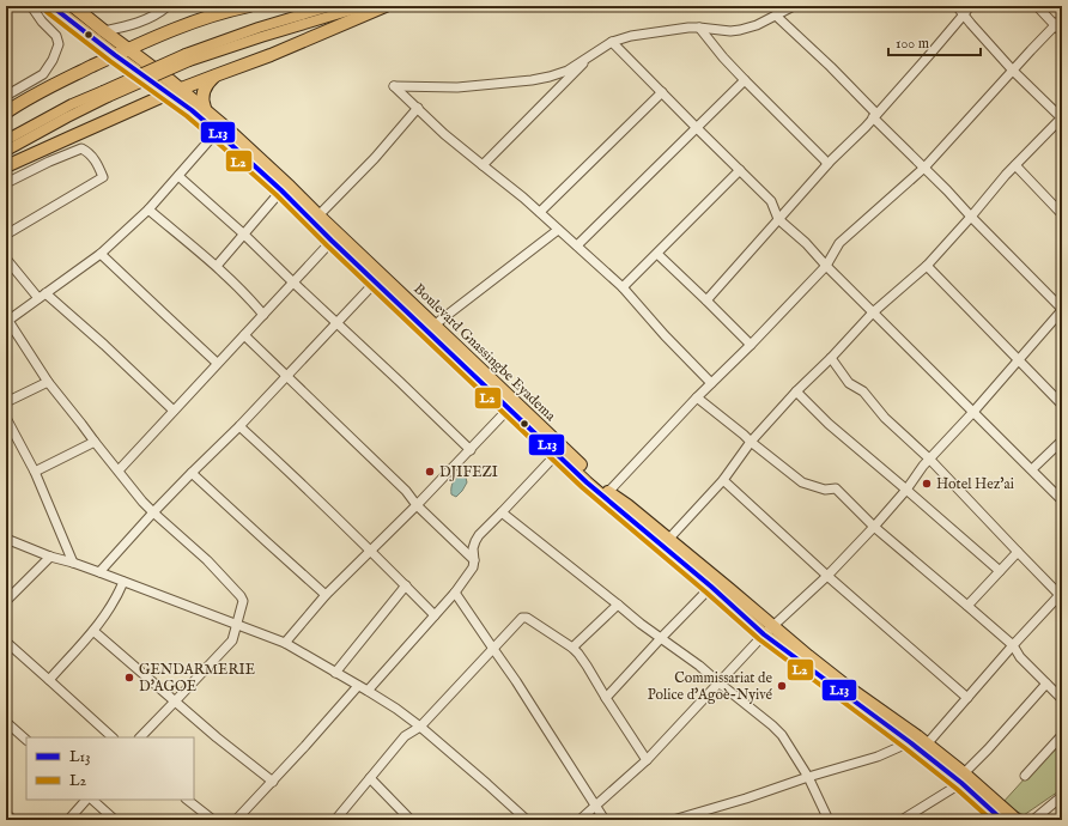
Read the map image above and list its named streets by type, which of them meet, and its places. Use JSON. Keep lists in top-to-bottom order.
{
  "streets": {
    "highway": ["Boulevard Gnassingbe Eyadema"]
  },
  "places": [
    "DJIFEZI",
    "Hotel Hez'ai",
    "GENDARMERIE D'AGOE",
    "Commissariat de Police d'Agoè-Nyivé"
  ],
  "lines": ["transit line L13", "transit line L2"],
  "legend": ["L13", "L2"],
  "scale_bar": "100 m"
}
